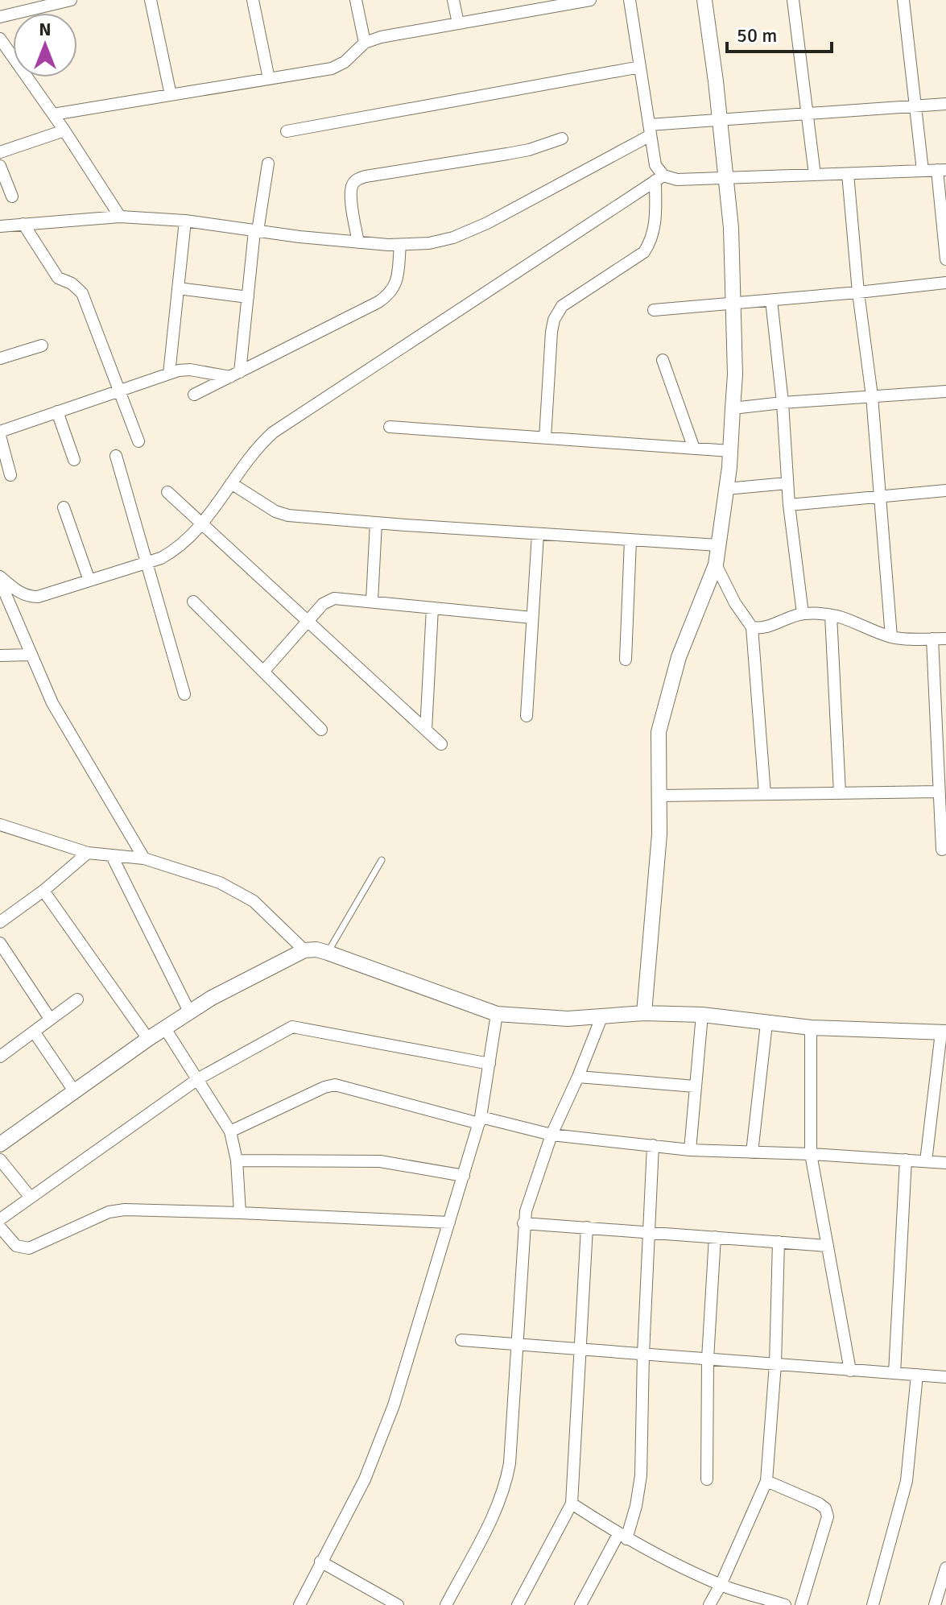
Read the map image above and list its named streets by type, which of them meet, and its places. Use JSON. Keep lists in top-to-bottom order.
{
  "scale_bar": "50 m",
  "north": "top"
}
